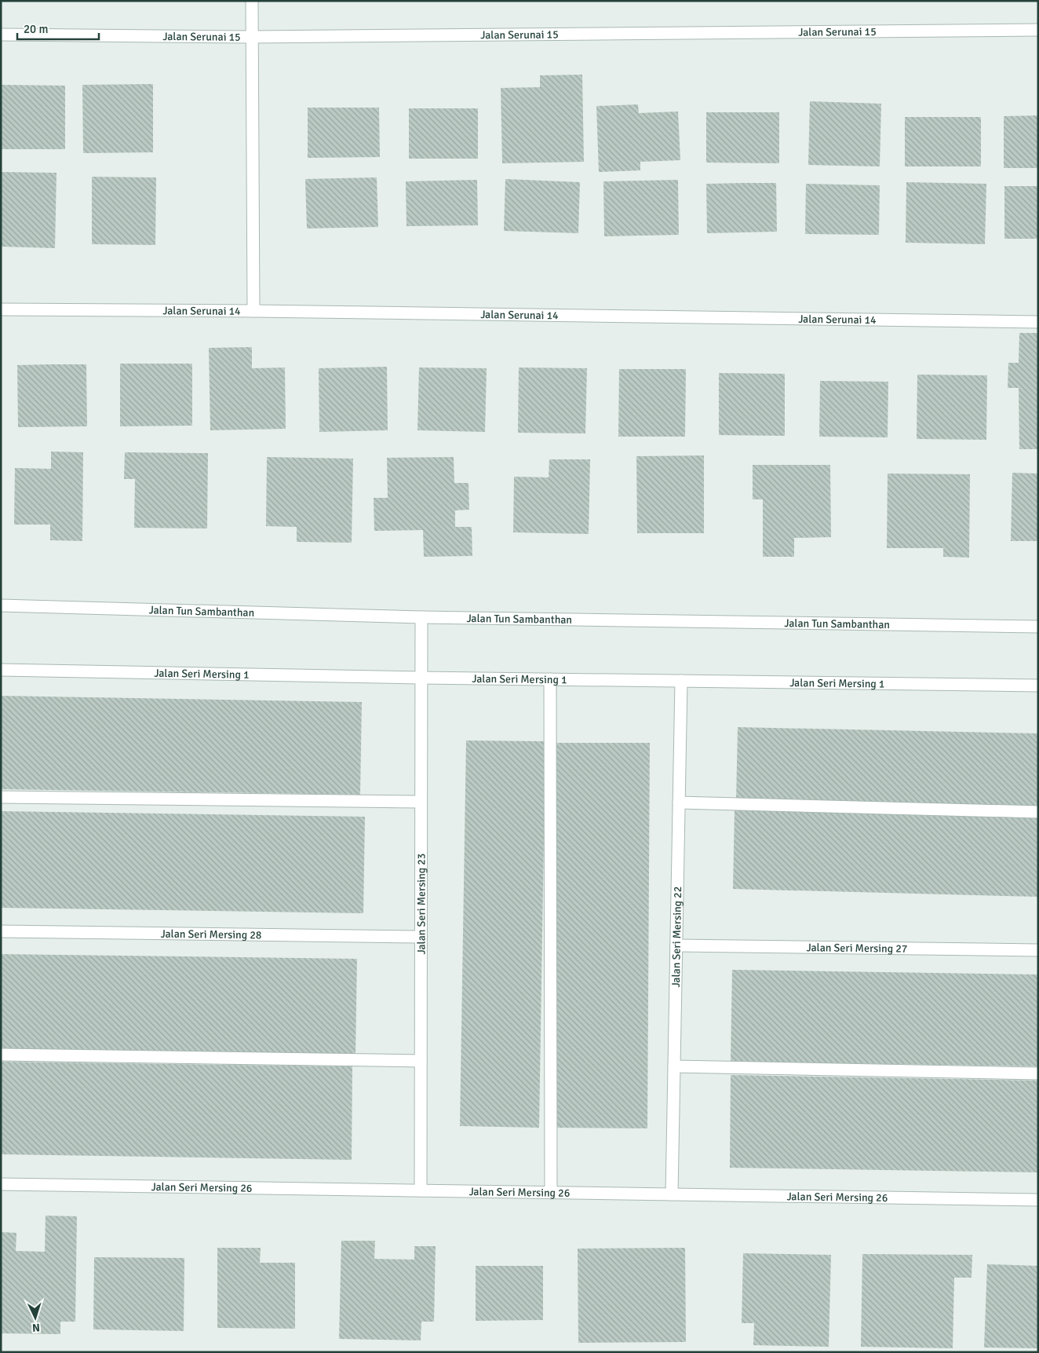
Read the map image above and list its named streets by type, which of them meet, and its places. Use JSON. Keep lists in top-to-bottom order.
{
  "streets": {
    "street": [
      "Jalan Serunai 15",
      "Jalan Serunai 14",
      "Jalan Tun Sambanthan",
      "Jalan Seri Mersing 1",
      "Jalan Seri Mersing 23",
      "Jalan Seri Mersing 28",
      "Jalan Seri Mersing 22",
      "Jalan Seri Mersing 27",
      "Jalan Seri Mersing 26"
    ]
  },
  "crossings": [
    ["Jalan Tun Sambanthan", "Jalan Seri Mersing 23"],
    ["Jalan Seri Mersing 1", "Jalan Seri Mersing 23"],
    ["Jalan Seri Mersing 1", "Jalan Seri Mersing 22"],
    ["Jalan Seri Mersing 23", "Jalan Seri Mersing 28"],
    ["Jalan Seri Mersing 23", "Jalan Seri Mersing 26"],
    ["Jalan Seri Mersing 22", "Jalan Seri Mersing 27"],
    ["Jalan Seri Mersing 22", "Jalan Seri Mersing 26"]
  ],
  "scale_bar": "20 m",
  "north": "bottom"
}
